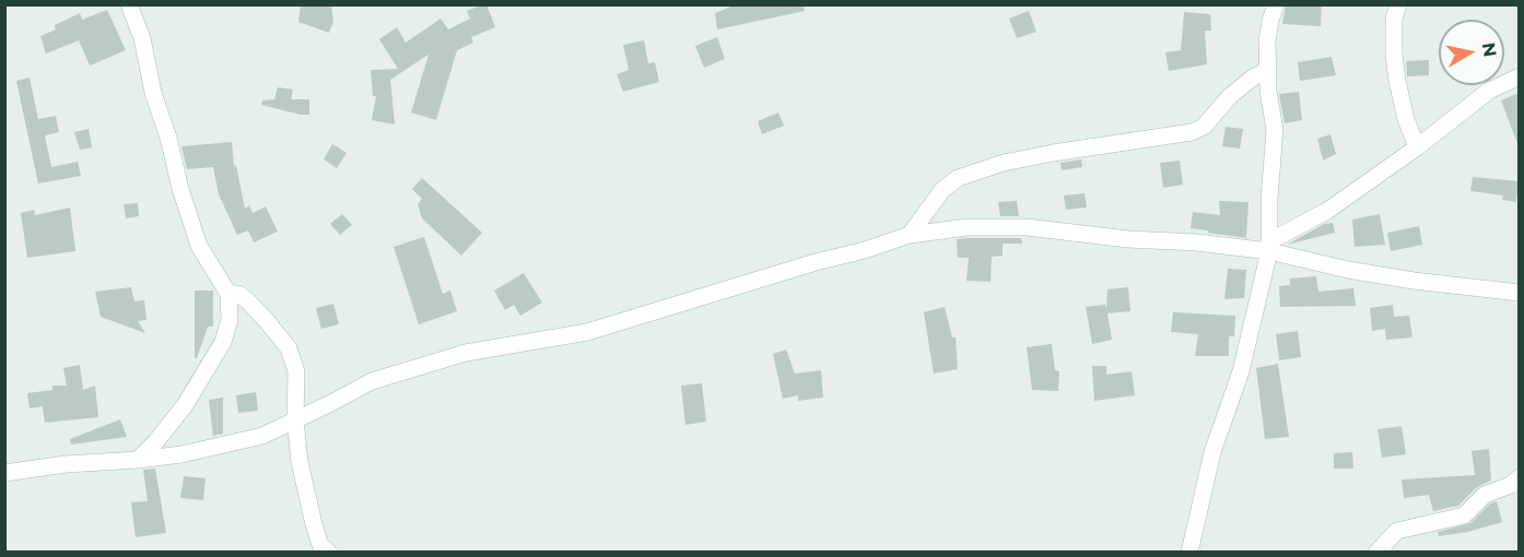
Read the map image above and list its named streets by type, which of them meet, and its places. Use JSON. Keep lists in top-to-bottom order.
{
  "north": "right"
}
